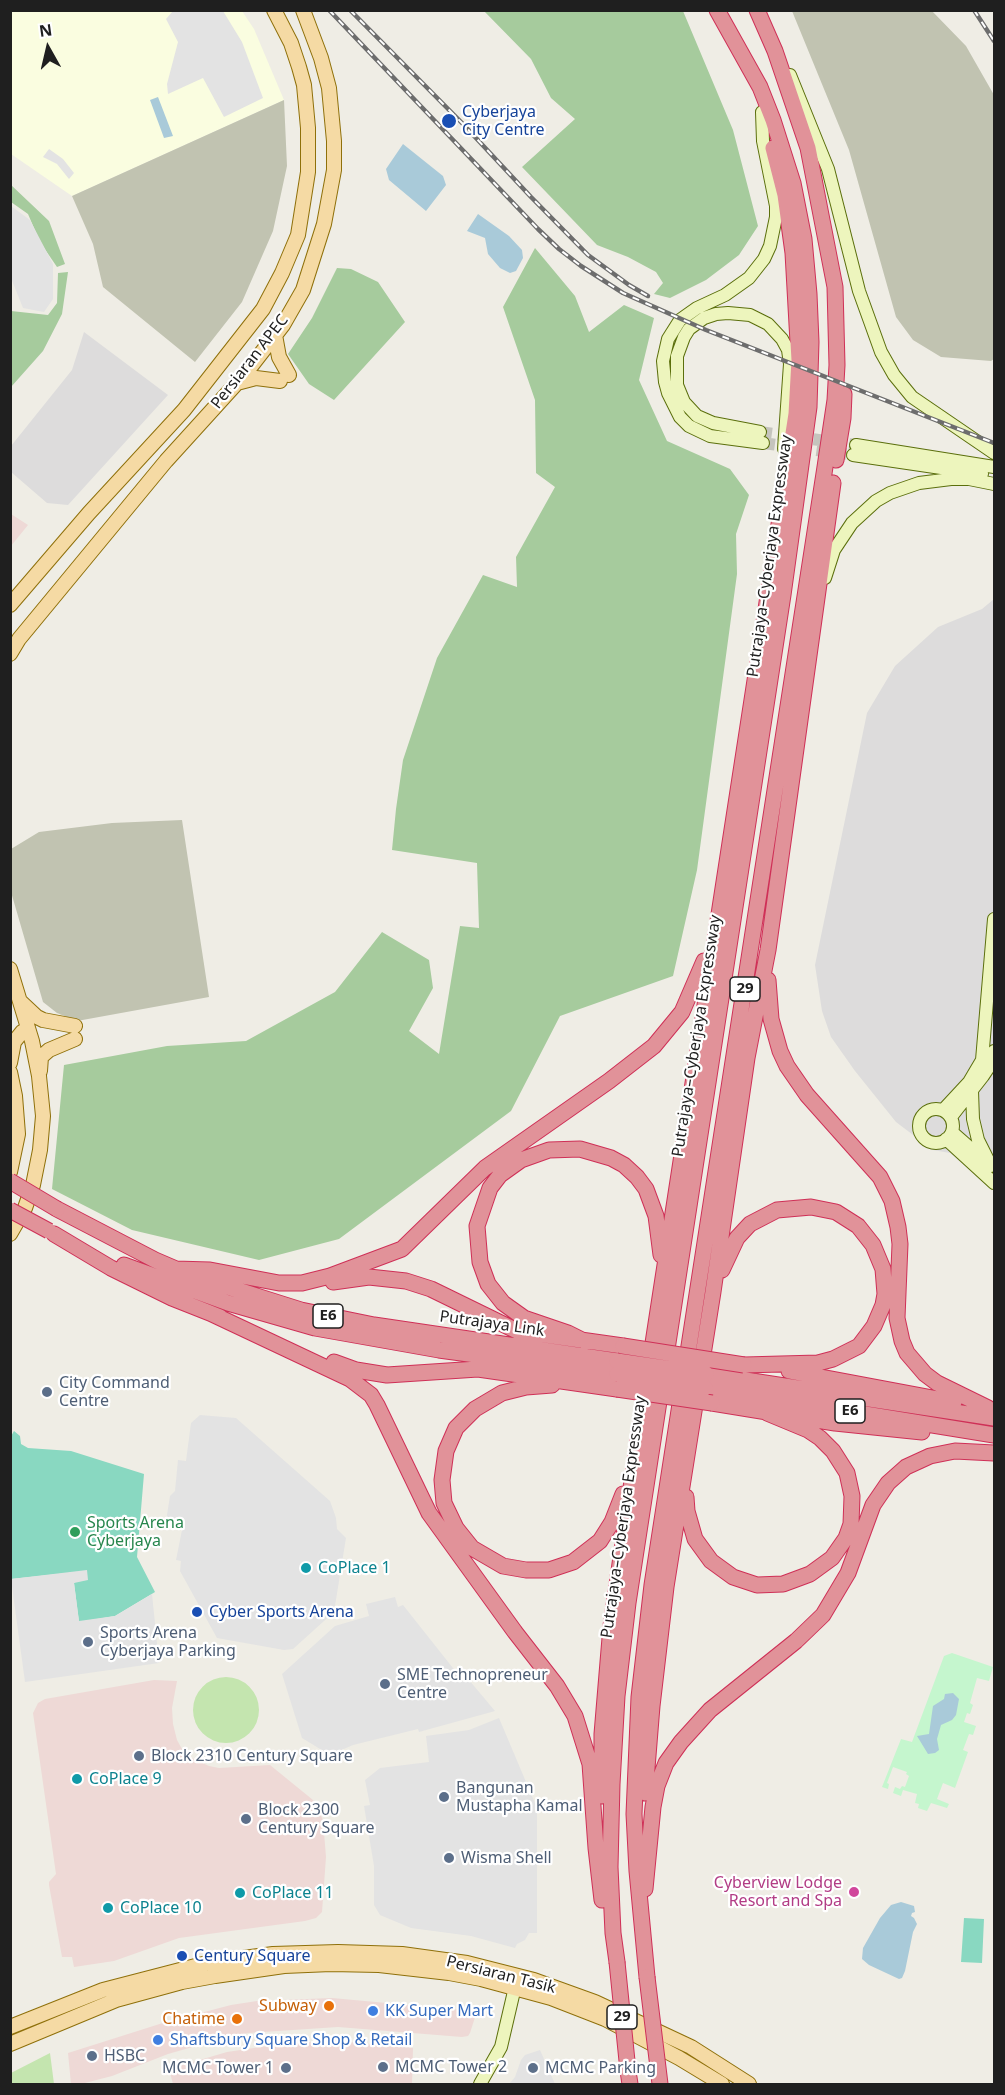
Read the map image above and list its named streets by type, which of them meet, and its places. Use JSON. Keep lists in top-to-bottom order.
{
  "streets": {
    "highway": [
      "Putrajaya–Cyberjaya Expressway",
      "29",
      "E6",
      "Putrajaya Link"
    ],
    "main road": ["Persiaran APEC", "Persiaran Tasik"]
  },
  "places": [
    "Cyberjaya City Centre",
    "City Command Centre",
    "Sports Arena Cyberjaya",
    "CoPlace 1",
    "Cyber Sports Arena",
    "Sports Arena Cyberjaya Parking",
    "SME Technopreneur Centre",
    "Block 2310 Century Square",
    "CoPlace 9",
    "Bangunan Mustapha Kamal",
    "Block 2300 Century Square",
    "Wisma Shell",
    "Cyberview Lodge Resort and Spa",
    "CoPlace 11",
    "CoPlace 10",
    "Century Square",
    "Subway",
    "KK Super Mart",
    "Chatime",
    "Shaftsbury Square Shop & Retail",
    "HSBC",
    "MCMC Tower 2",
    "MCMC Tower 1",
    "MCMC Parking"
  ],
  "north": "top"
}
